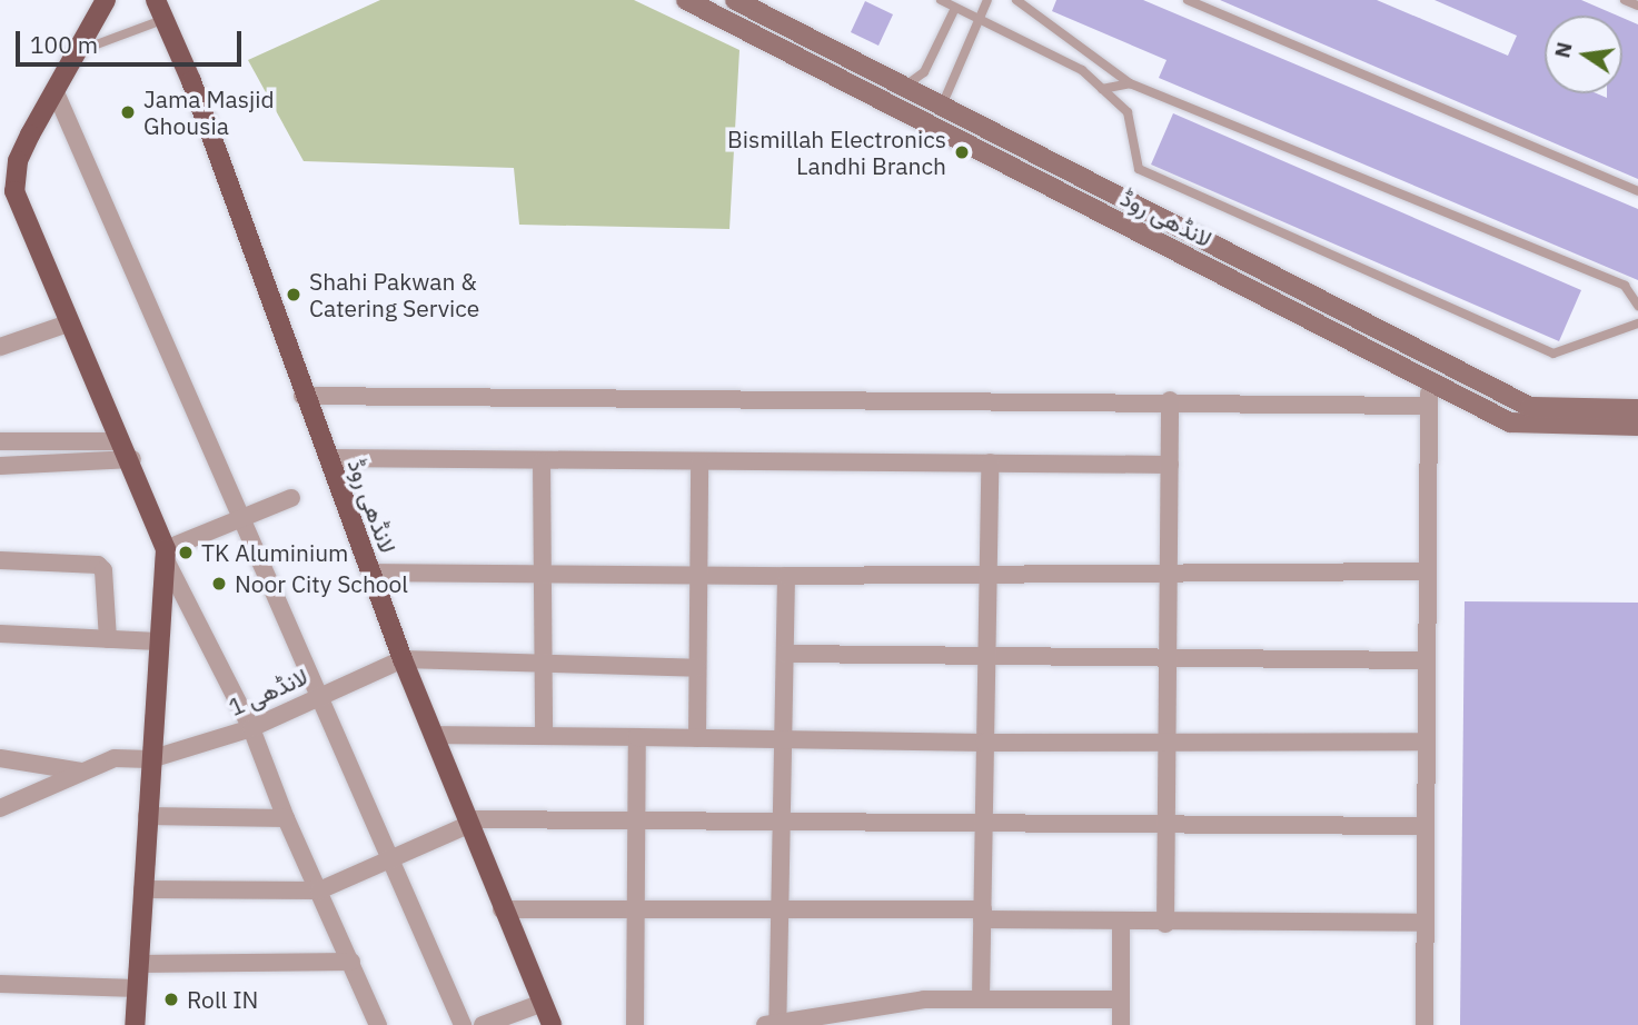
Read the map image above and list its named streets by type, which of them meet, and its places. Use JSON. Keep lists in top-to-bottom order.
{
  "streets": {
    "main road": ["لانڈھی روڈ"],
    "street": ["لانڈھی 1"]
  },
  "crossings": [
    ["لانڈھی روڈ", "لانڈھی 1"]
  ],
  "places": [
    "Jama Masjid Ghousia",
    "Bismillah Electronics Landhi Branch",
    "Shahi Pakwan & Catering Service",
    "TK Aluminium",
    "Noor City School",
    "Roll IN"
  ],
  "scale_bar": "100 m",
  "north": "left"
}
